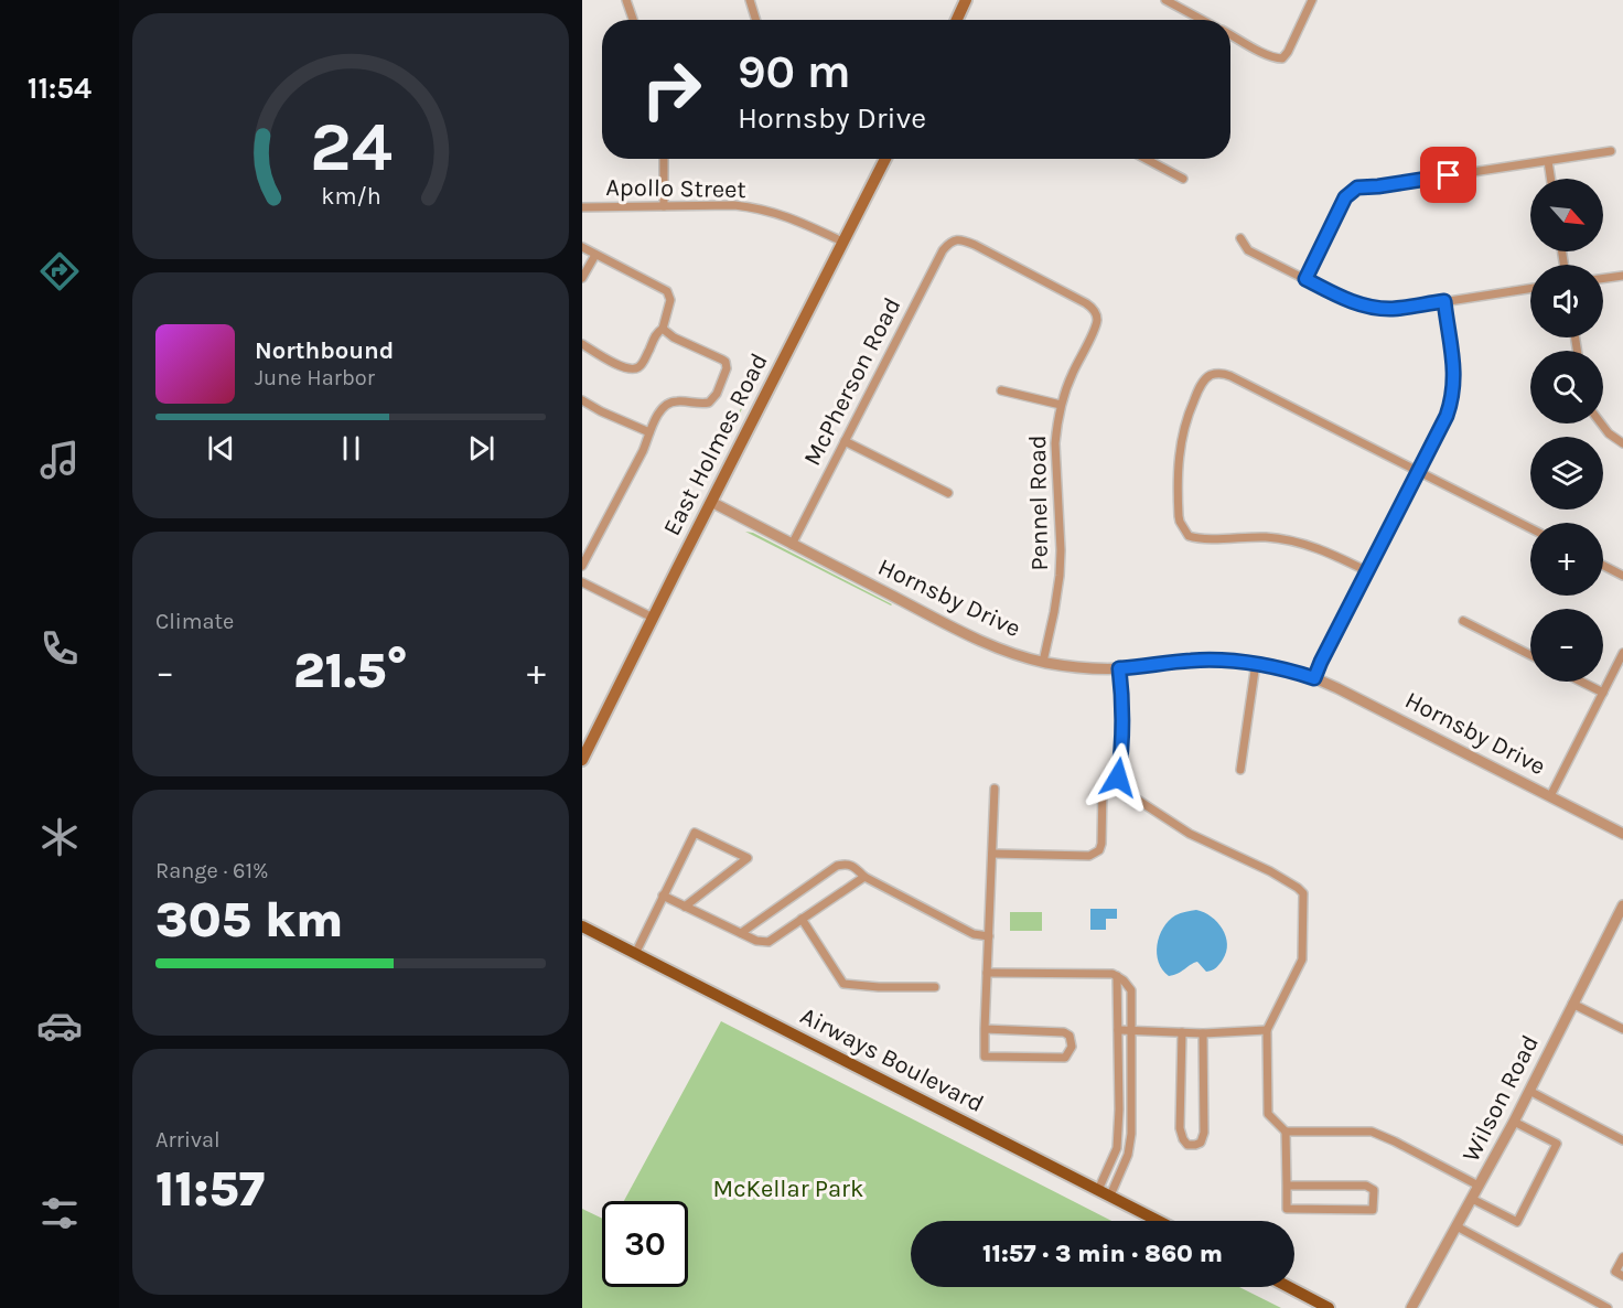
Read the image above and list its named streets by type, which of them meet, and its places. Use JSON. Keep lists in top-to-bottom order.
{
  "streets": {
    "main road": ["East Holmes Road", "Airways Boulevard"],
    "street": [
      "Apollo Street",
      "McPherson Road",
      "Pennel Road",
      "Hornsby Drive",
      "Wilson Road"
    ]
  },
  "crossings": [
    ["Apollo Street", "East Holmes Road"],
    ["McPherson Road", "Pennel Road"],
    ["McPherson Road", "Hornsby Drive"],
    ["East Holmes Road", "Hornsby Drive"],
    ["Pennel Road", "Hornsby Drive"]
  ],
  "parks": ["McKellar Park"],
  "north": "bottom right",
  "page": {
    "tabs": "11:54",
    "turn": ["90 m", "Hornsby Drive"],
    "map_buttons": ["+", "−"],
    "song": ["Northbound", "June Harbor"],
    "tile": [
      "Climate",
      ["Range · 61%", "305 km"],
      ["Arrival", "11:57"]
    ],
    "heat": ["−", "21.5°", "+"],
    "limit": "30",
    "trip": "11:57 · 3 min · 860 m",
    "gauge": ["24", "km/h"]
  }
}
